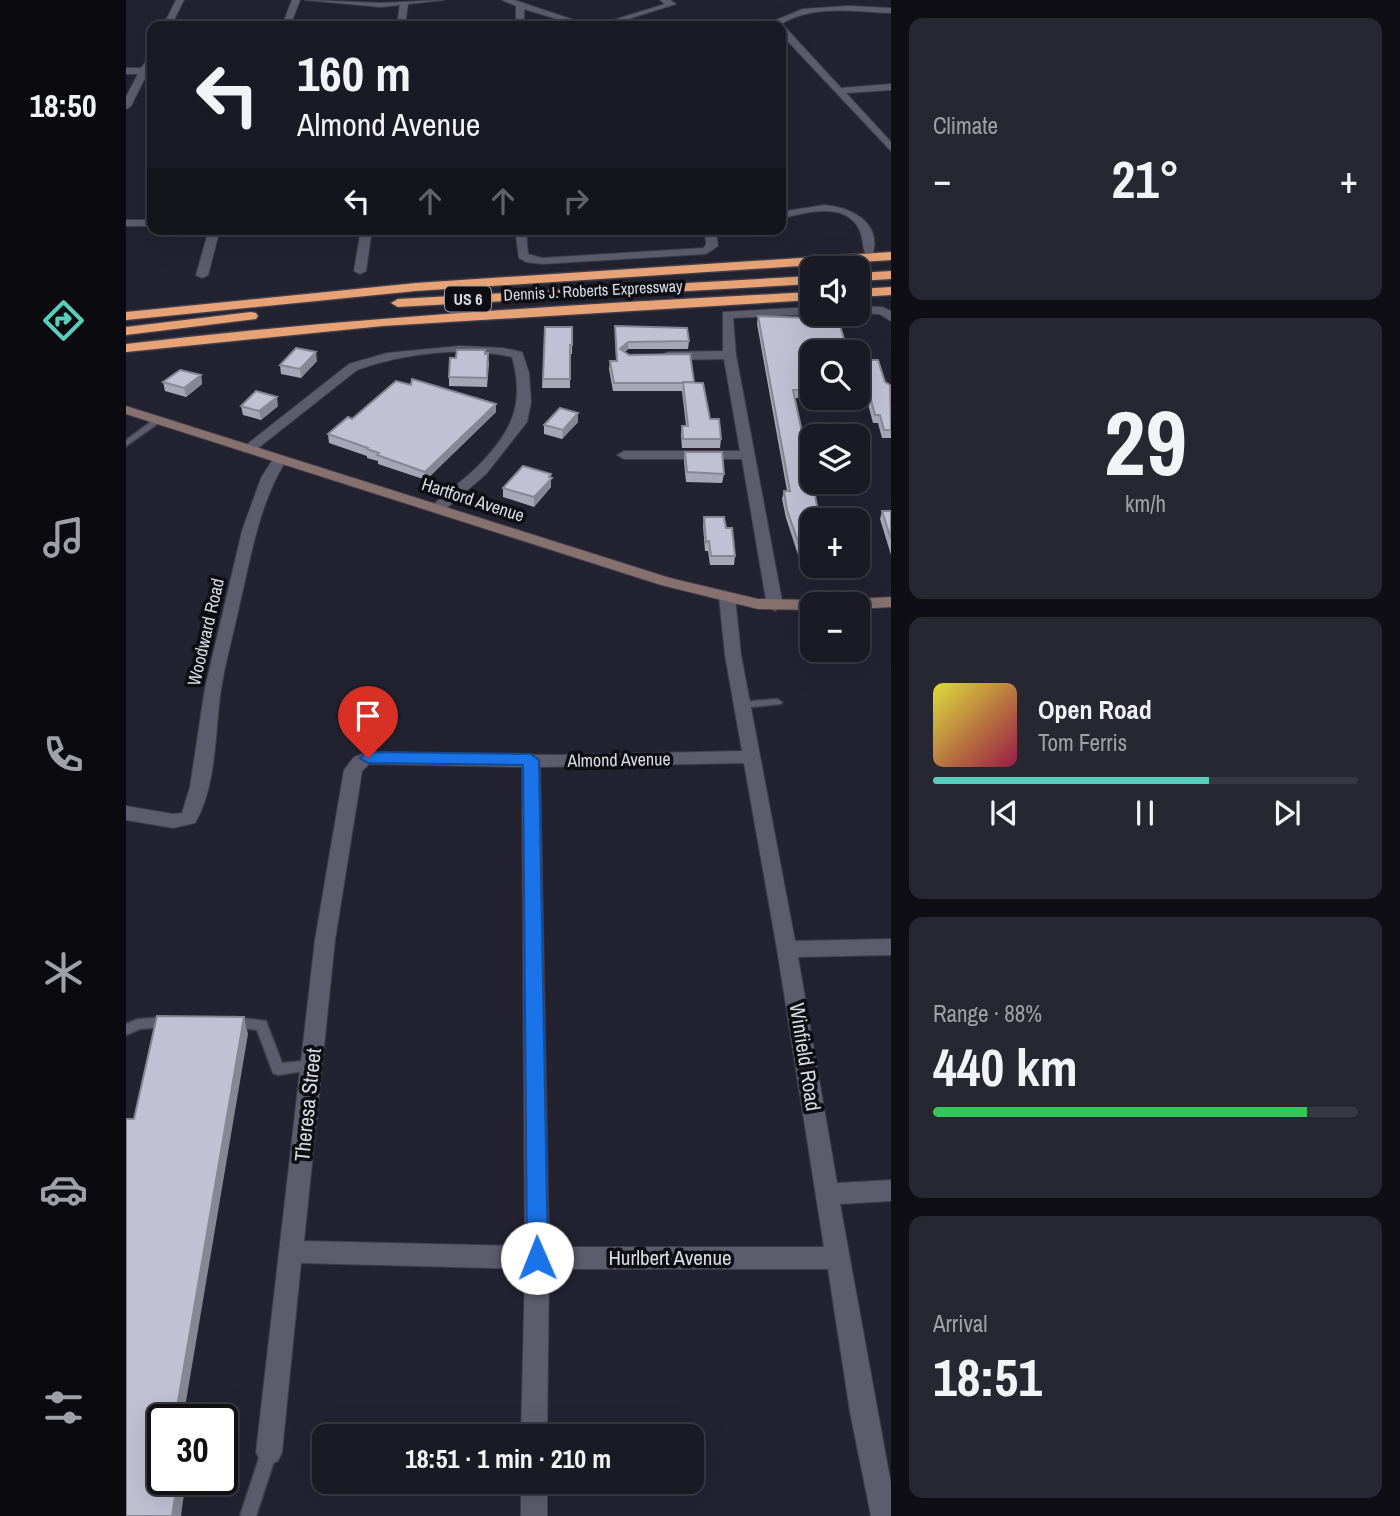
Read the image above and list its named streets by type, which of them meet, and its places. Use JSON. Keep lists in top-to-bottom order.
{
  "streets": {
    "highway": ["Dennis J. Roberts Expressway", "US 6"],
    "main road": ["Hartford Avenue"],
    "street": [
      "Woodward Road",
      "Almond Avenue",
      "Winfield Road",
      "Theresa Street",
      "Hurlbert Avenue"
    ]
  },
  "crossings": [
    ["Hartford Avenue", "Woodward Road"],
    ["Hartford Avenue", "Winfield Road"],
    ["Almond Avenue", "Winfield Road"],
    ["Almond Avenue", "Theresa Street"],
    ["Winfield Road", "Hurlbert Avenue"],
    ["Theresa Street", "Hurlbert Avenue"]
  ],
  "page": {
    "tabs": "18:50",
    "tile": [
      "Climate",
      ["29", "km/h"],
      ["Range · 88%", "440 km"],
      ["Arrival", "18:51"]
    ],
    "turn": ["160 m", "Almond Avenue"],
    "heat": ["−", "21°", "+"],
    "map_buttons": ["+", "−"],
    "song": ["Open Road", "Tom Ferris"],
    "limit": "30",
    "trip": "18:51 · 1 min · 210 m"
  }
}
